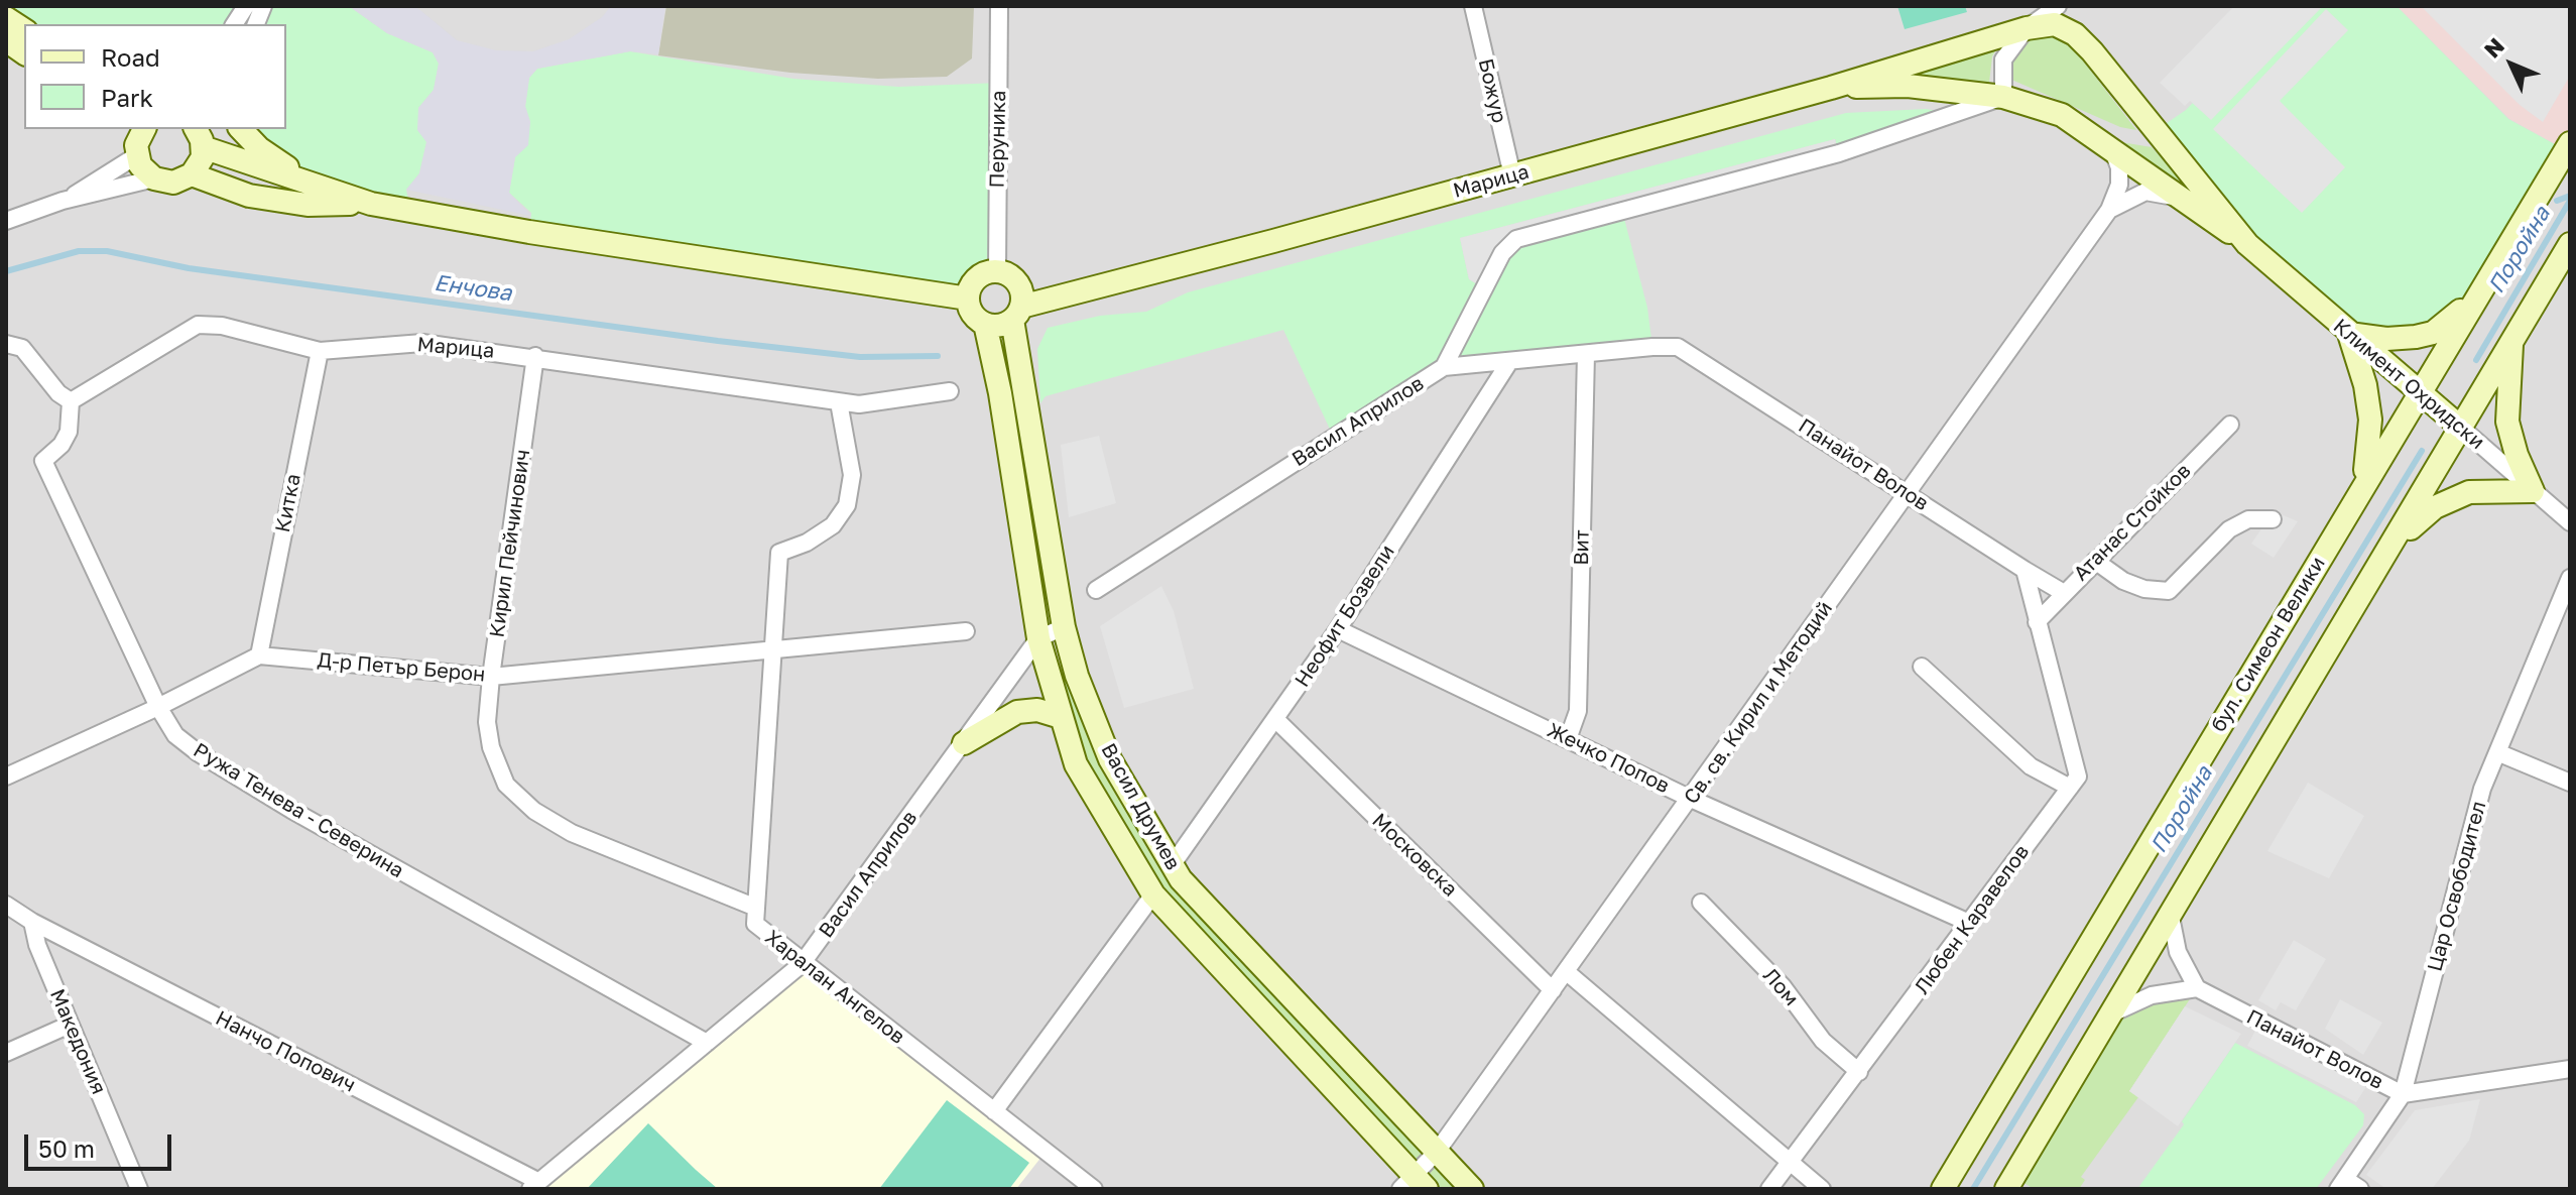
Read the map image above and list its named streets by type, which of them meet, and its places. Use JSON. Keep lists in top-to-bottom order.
{
  "streets": {
    "main road": [
      "Марица",
      "Климент Охридски",
      "бул. Симеон Велики",
      "Васил Друмев"
    ],
    "street": [
      "Божур",
      "Перуника",
      "Васил Априлов",
      "Панайот Волов",
      "Китка",
      "Атанас Стойков",
      "Кирил Пейчинович",
      "Вит",
      "Неофит Бозвели",
      "Д-р Петър Берон",
      "Св. св. Кирил и Методий",
      "Жечко Попов",
      "Ружа Тенева - Северина",
      "Московска",
      "Цар Освободител",
      "Любен Каравелов",
      "Харалан Ангелов",
      "Лом",
      "Македония",
      "Нанчо Попович"
    ]
  },
  "crossings": [
    ["Божур", "Марица"],
    ["Перуника", "Марица"],
    ["Перуника", "Васил Друмев"],
    ["Марица", "Климент Охридски"],
    ["Марица", "Китка"],
    ["Марица", "Кирил Пейчинович"],
    ["Марица", "Васил Друмев"],
    ["Марица", "Ружа Тенева - Северина"],
    ["Марица", "Харалан Ангелов"],
    ["Климент Охридски", "бул. Симеон Велики"],
    ["Васил Априлов", "Панайот Волов"],
    ["Васил Априлов", "Вит"],
    ["Васил Априлов", "Неофит Бозвели"],
    ["Васил Априлов", "Васил Друмев"],
    ["Васил Априлов", "Ружа Тенева - Северина"],
    ["Васил Априлов", "Харалан Ангелов"],
    ["Васил Априлов", "Нанчо Попович"],
    ["Панайот Волов", "Атанас Стойков"],
    ["Панайот Волов", "Св. св. Кирил и Методий"],
    ["Панайот Волов", "Цар Освободител"],
    ["Китка", "Д-р Петър Берон"],
    ["Кирил Пейчинович", "Д-р Петър Берон"],
    ["Кирил Пейчинович", "Харалан Ангелов"],
    ["Вит", "Жечко Попов"],
    ["Неофит Бозвели", "Жечко Попов"],
    ["Неофит Бозвели", "Васил Друмев"],
    ["Неофит Бозвели", "Московска"],
    ["Д-р Петър Берон", "Харалан Ангелов"],
    ["Св. св. Кирил и Методий", "Жечко Попов"],
    ["Св. св. Кирил и Методий", "Васил Друмев"],
    ["Св. св. Кирил и Методий", "Московска"],
    ["Жечко Попов", "Любен Каравелов"],
    ["Любен Каравелов", "Лом"],
    ["Македония", "Нанчо Попович"]
  ],
  "water": ["Поройна", "Енчова"],
  "legend": ["Road", "Park"],
  "scale_bar": "50 m",
  "north": "top left"
}
